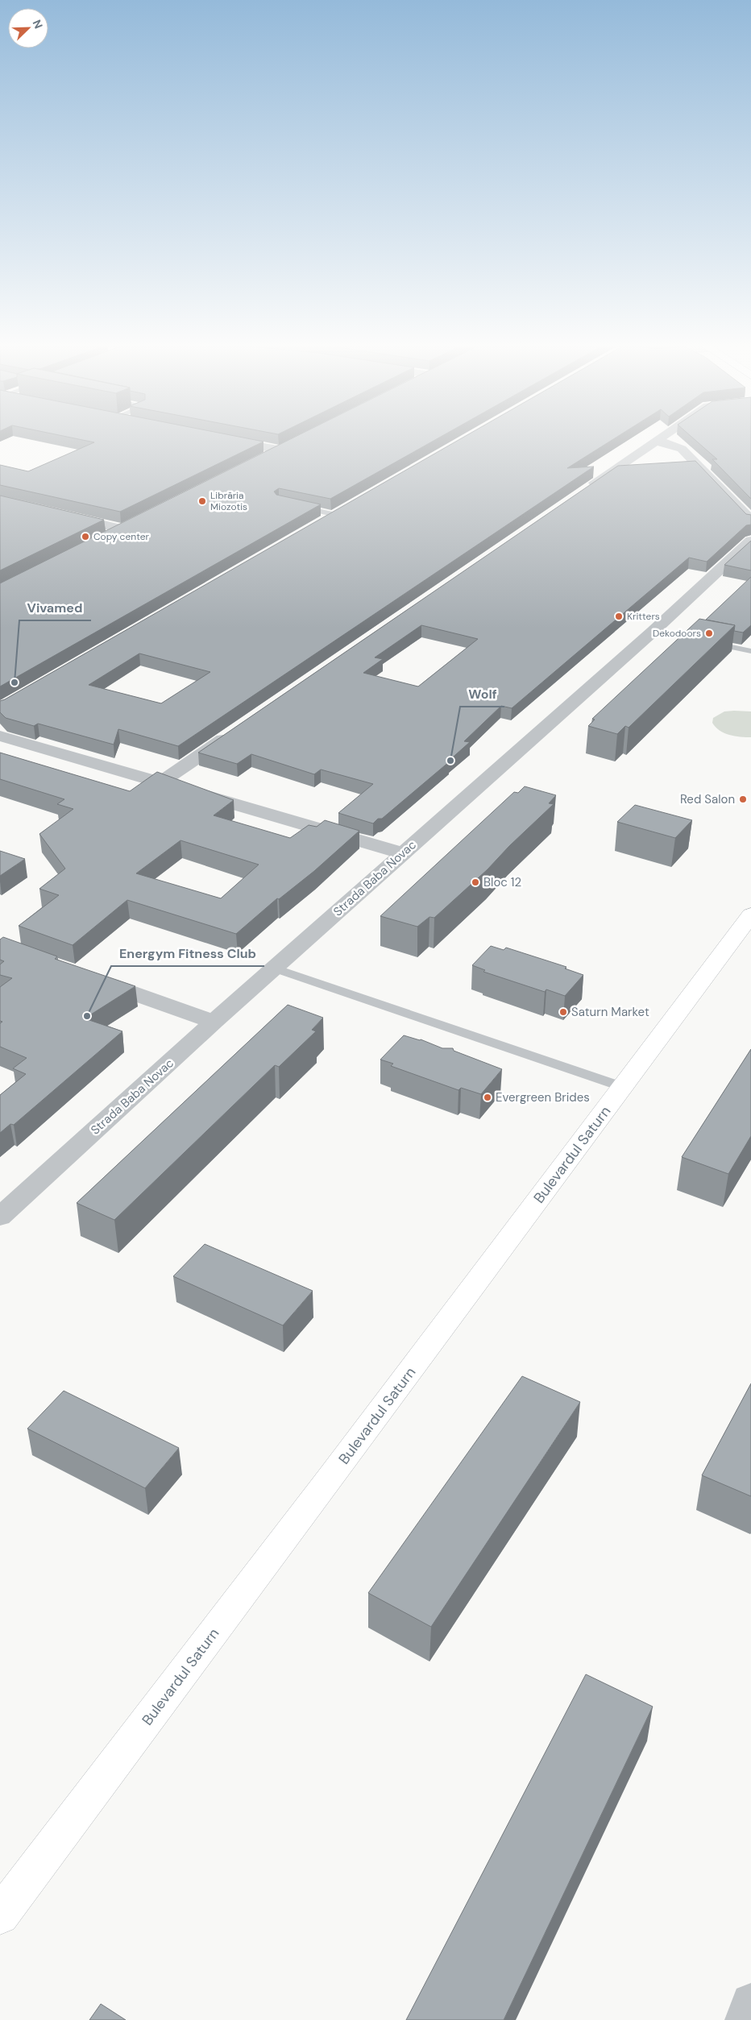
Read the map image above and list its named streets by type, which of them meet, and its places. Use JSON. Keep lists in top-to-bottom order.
{
  "streets": {
    "main road": ["Bulevardul Saturn"],
    "street": ["Strada Baba Novac"]
  },
  "places": [
    "Librăria Miozotis",
    "Copy center",
    "Kritters",
    "Dekodoors",
    "Vivamed",
    "Wolf",
    "Red Salon",
    "Bloc 12",
    "Saturn Market",
    "Energym Fitness Club",
    "Evergreen Brides"
  ],
  "north": "top right"
}
